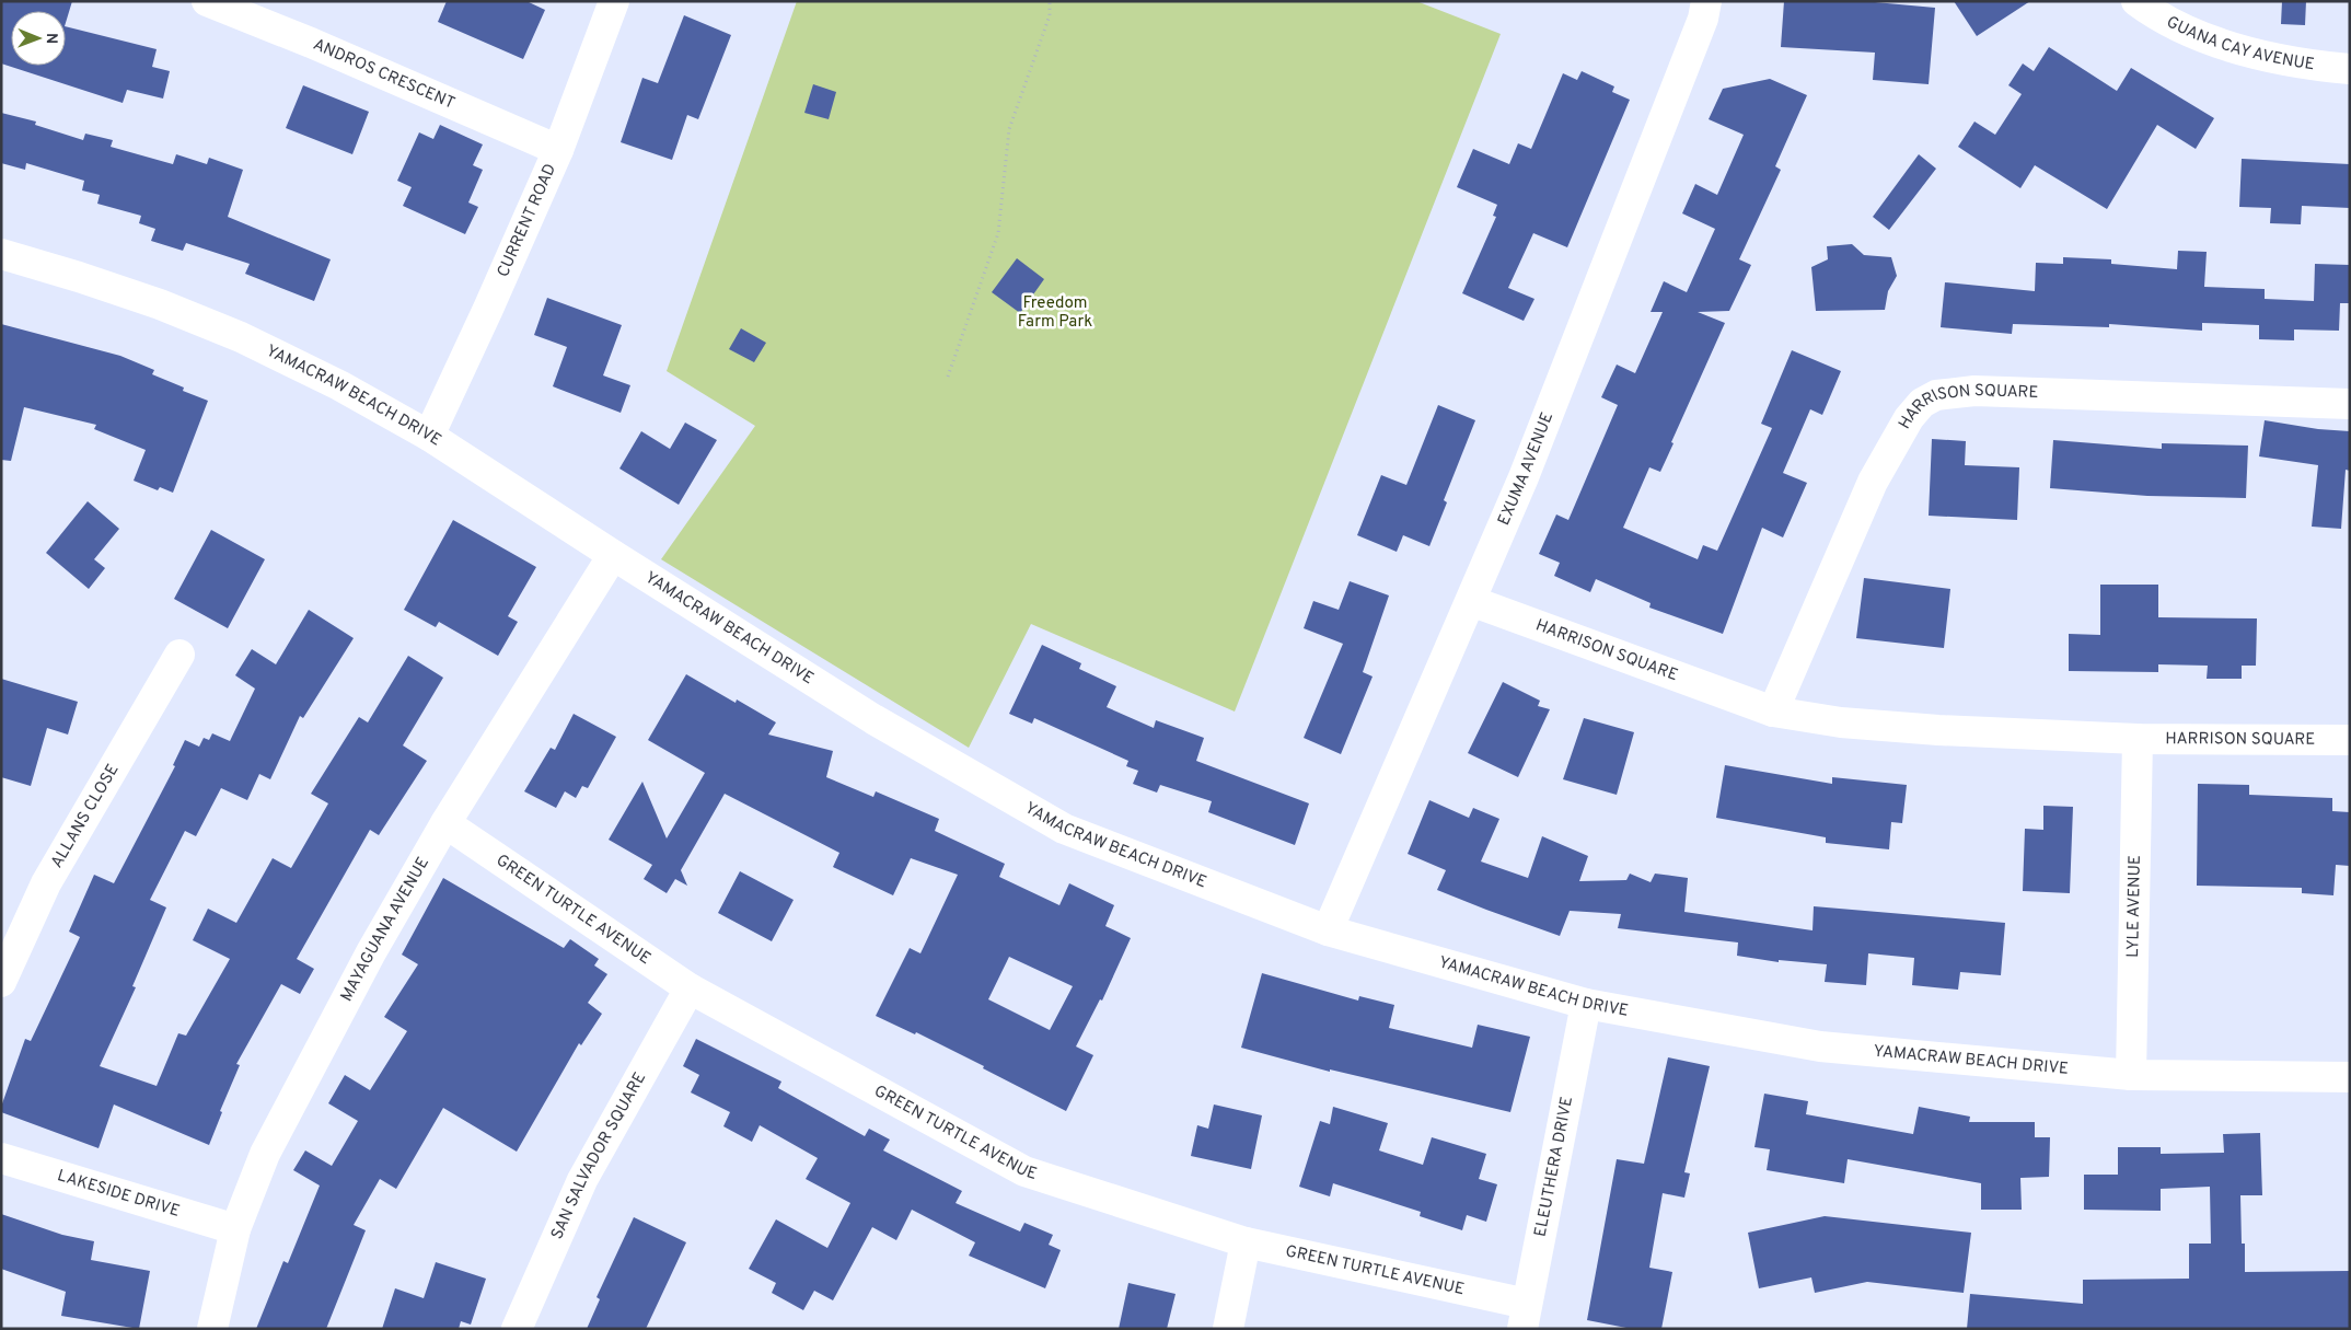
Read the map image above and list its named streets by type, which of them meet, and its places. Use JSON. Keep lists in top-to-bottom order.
{
  "streets": {
    "street": [
      "GUANA CAY AVENUE",
      "ANDROS CRESCENT",
      "CURRENT ROAD",
      "YAMACRAW BEACH DRIVE",
      "HARRISON SQUARE",
      "EXUMA AVENUE",
      "ALLANS CLOSE",
      "LYLE AVENUE",
      "GREEN TURTLE AVENUE",
      "MAYAGUANA AVENUE",
      "SAN SALVADOR SQUARE",
      "ELEUTHERA DRIVE",
      "LAKESIDE DRIVE"
    ]
  },
  "crossings": [
    ["ANDROS CRESCENT", "CURRENT ROAD"],
    ["CURRENT ROAD", "YAMACRAW BEACH DRIVE"],
    ["YAMACRAW BEACH DRIVE", "EXUMA AVENUE"],
    ["YAMACRAW BEACH DRIVE", "LYLE AVENUE"],
    ["YAMACRAW BEACH DRIVE", "MAYAGUANA AVENUE"],
    ["YAMACRAW BEACH DRIVE", "ELEUTHERA DRIVE"],
    ["HARRISON SQUARE", "EXUMA AVENUE"],
    ["HARRISON SQUARE", "LYLE AVENUE"],
    ["GREEN TURTLE AVENUE", "MAYAGUANA AVENUE"],
    ["GREEN TURTLE AVENUE", "SAN SALVADOR SQUARE"],
    ["GREEN TURTLE AVENUE", "ELEUTHERA DRIVE"],
    ["MAYAGUANA AVENUE", "LAKESIDE DRIVE"]
  ],
  "parks": ["Freedom Farm Park"],
  "north": "right"
}
